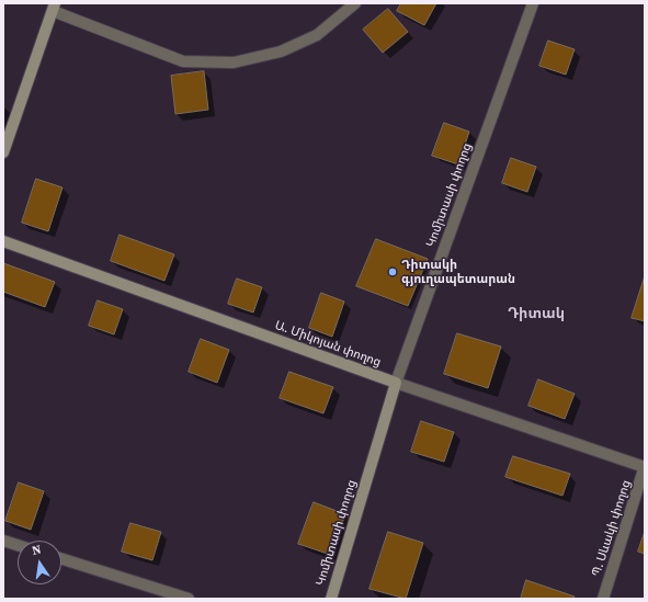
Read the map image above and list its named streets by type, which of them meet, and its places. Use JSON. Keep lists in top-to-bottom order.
{
  "streets": {
    "main road": ["Կոմիտասի փողոց", "Ա. Միկոյան փողոց"],
    "street": ["Պ. Սևակի փողոց"]
  },
  "crossings": [
    ["Կոմիտասի փողոց", "Ա. Միկոյան փողոց"],
    ["Ա. Միկոյան փողոց", "Պ. Սևակի փողոց"]
  ],
  "districts": ["Դիտակ"],
  "places": ["Դիտակի գյուղապետարան"],
  "north": "top"
}
